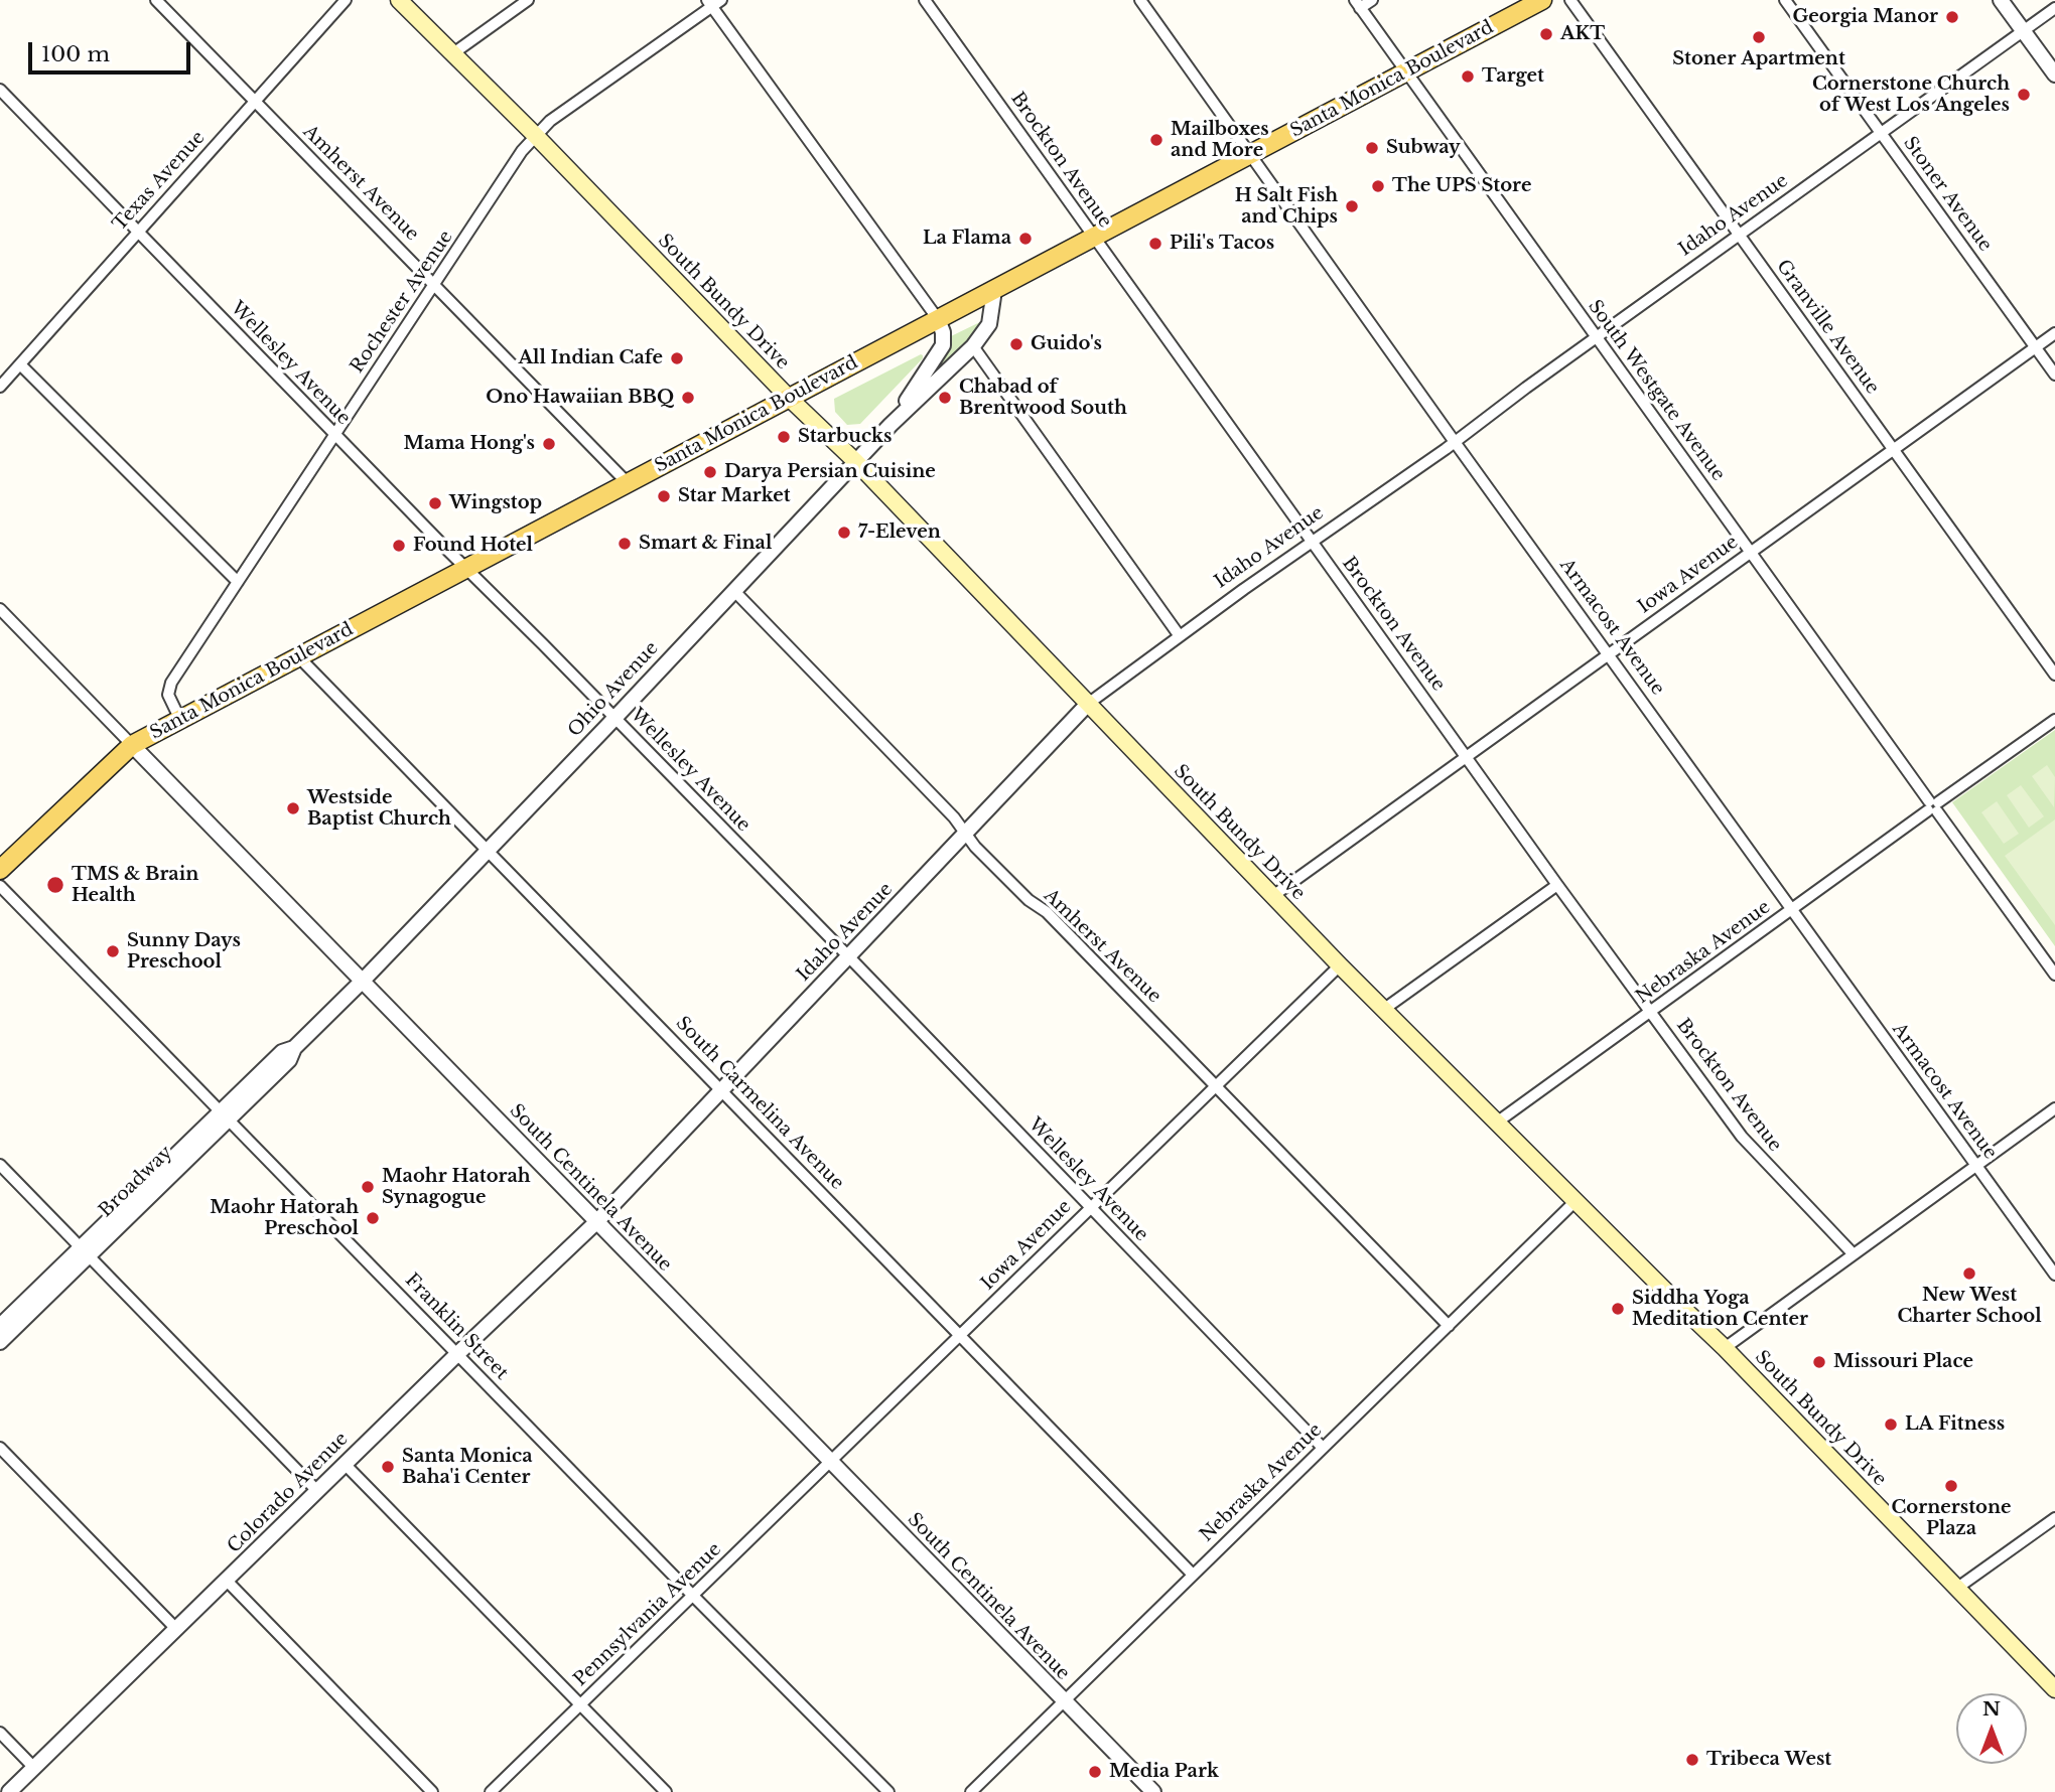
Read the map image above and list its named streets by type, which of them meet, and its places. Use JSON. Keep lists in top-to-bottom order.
{
  "streets": {
    "main road": ["Santa Monica Boulevard", "South Bundy Drive"],
    "street": [
      "Brockton Avenue",
      "Texas Avenue",
      "Amherst Avenue",
      "Stoner Avenue",
      "Idaho Avenue",
      "Rochester Avenue",
      "Granville Avenue",
      "Wellesley Avenue",
      "South Westgate Avenue",
      "Iowa Avenue",
      "Armacost Avenue",
      "Ohio Avenue",
      "Nebraska Avenue",
      "South Carmelina Avenue",
      "Broadway",
      "South Centinela Avenue",
      "Franklin Street",
      "Colorado Avenue",
      "Pennsylvania Avenue"
    ]
  },
  "crossings": [
    ["Santa Monica Boulevard", "Brockton Avenue"],
    ["Santa Monica Boulevard", "Amherst Avenue"],
    ["Santa Monica Boulevard", "Rochester Avenue"],
    ["Santa Monica Boulevard", "South Bundy Drive"],
    ["Santa Monica Boulevard", "Wellesley Avenue"],
    ["Santa Monica Boulevard", "South Westgate Avenue"],
    ["Santa Monica Boulevard", "Armacost Avenue"],
    ["Santa Monica Boulevard", "Ohio Avenue"],
    ["Santa Monica Boulevard", "South Carmelina Avenue"],
    ["Santa Monica Boulevard", "South Centinela Avenue"],
    ["Brockton Avenue", "Idaho Avenue"],
    ["Brockton Avenue", "Iowa Avenue"],
    ["Brockton Avenue", "Nebraska Avenue"],
    ["Texas Avenue", "Amherst Avenue"],
    ["Texas Avenue", "Wellesley Avenue"],
    ["Amherst Avenue", "Idaho Avenue"],
    ["Amherst Avenue", "Rochester Avenue"],
    ["Amherst Avenue", "Iowa Avenue"],
    ["Amherst Avenue", "Ohio Avenue"],
    ["Amherst Avenue", "Nebraska Avenue"],
    ["Stoner Avenue", "Idaho Avenue"],
    ["Stoner Avenue", "Iowa Avenue"],
    ["Idaho Avenue", "South Bundy Drive"],
    ["Idaho Avenue", "Granville Avenue"],
    ["Idaho Avenue", "Wellesley Avenue"],
    ["Idaho Avenue", "South Westgate Avenue"],
    ["Idaho Avenue", "Armacost Avenue"],
    ["Idaho Avenue", "South Carmelina Avenue"],
    ["Idaho Avenue", "South Centinela Avenue"],
    ["Idaho Avenue", "Colorado Avenue"],
    ["Rochester Avenue", "South Bundy Drive"],
    ["Rochester Avenue", "Wellesley Avenue"],
    ["South Bundy Drive", "Iowa Avenue"],
    ["South Bundy Drive", "Ohio Avenue"],
    ["South Bundy Drive", "Nebraska Avenue"],
    ["Granville Avenue", "Iowa Avenue"],
    ["Wellesley Avenue", "Iowa Avenue"],
    ["Wellesley Avenue", "Ohio Avenue"],
    ["Wellesley Avenue", "Nebraska Avenue"],
    ["South Westgate Avenue", "Iowa Avenue"],
    ["South Westgate Avenue", "Nebraska Avenue"],
    ["Iowa Avenue", "Armacost Avenue"],
    ["Iowa Avenue", "South Carmelina Avenue"],
    ["Iowa Avenue", "South Centinela Avenue"],
    ["Iowa Avenue", "Pennsylvania Avenue"],
    ["Armacost Avenue", "Nebraska Avenue"],
    ["Ohio Avenue", "South Carmelina Avenue"],
    ["Ohio Avenue", "Broadway"],
    ["Ohio Avenue", "South Centinela Avenue"],
    ["Nebraska Avenue", "South Carmelina Avenue"],
    ["Nebraska Avenue", "South Centinela Avenue"],
    ["Broadway", "South Centinela Avenue"],
    ["Broadway", "Franklin Street"],
    ["South Centinela Avenue", "Colorado Avenue"],
    ["South Centinela Avenue", "Pennsylvania Avenue"],
    ["Franklin Street", "Colorado Avenue"],
    ["Franklin Street", "Pennsylvania Avenue"]
  ],
  "places": [
    "Georgia Manor",
    "AKT",
    "Stoner Apartment",
    "Target",
    "Cornerstone Church of West Los Angeles",
    "Mailboxes and More",
    "Subway",
    "The UPS Store",
    "H Salt Fish and Chips",
    "La Flama",
    "Pili's Tacos",
    "Guido's",
    "All Indian Cafe",
    "Ono Hawaiian BBQ",
    "Chabad of Brentwood South",
    "Starbucks",
    "Mama Hong's",
    "Darya Persian Cuisine",
    "Star Market",
    "Wingstop",
    "7-Eleven",
    "Smart & Final",
    "Found Hotel",
    "Westside Baptist Church",
    "TMS & Brain Health",
    "Sunny Days Preschool",
    "Maohr Hatorah Synagogue",
    "Maohr Hatorah Preschool",
    "New West Charter School",
    "Siddha Yoga Meditation Center",
    "Missouri Place",
    "LA Fitness",
    "Santa Monica Baha'i Center",
    "Cornerstone Plaza",
    "Tribeca West",
    "Media Park"
  ],
  "scale_bar": "100 m",
  "north": "top"
}
